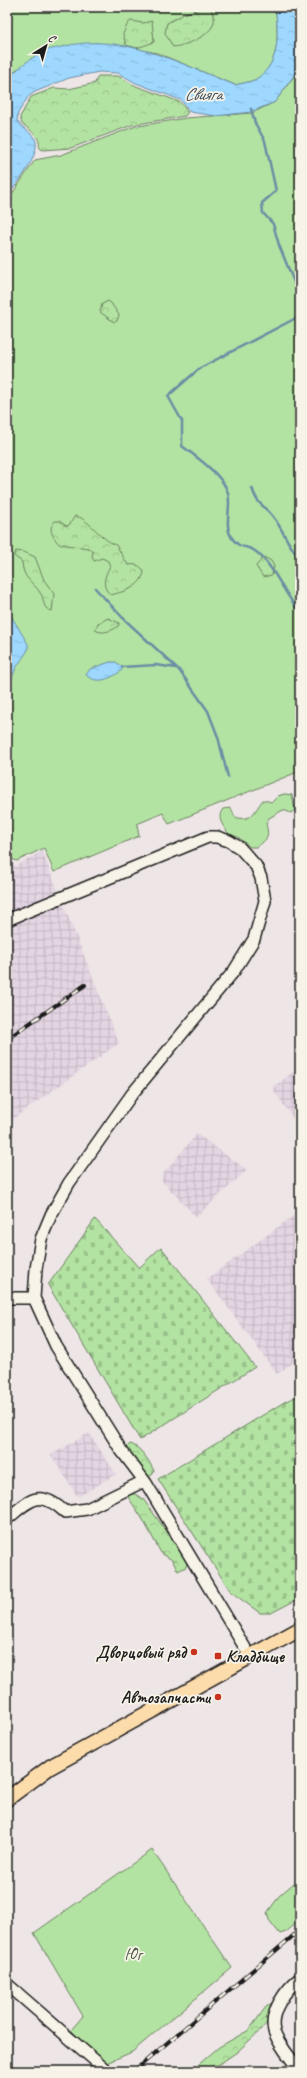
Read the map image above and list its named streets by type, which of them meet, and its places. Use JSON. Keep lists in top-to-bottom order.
{
  "water": ["Свияга"],
  "parks": ["Юг"],
  "places": {
    "other": ["Дворцовый ряд", "Автозапчасти"],
    "transit": ["Кладбище"]
  },
  "north": "top right"
}
